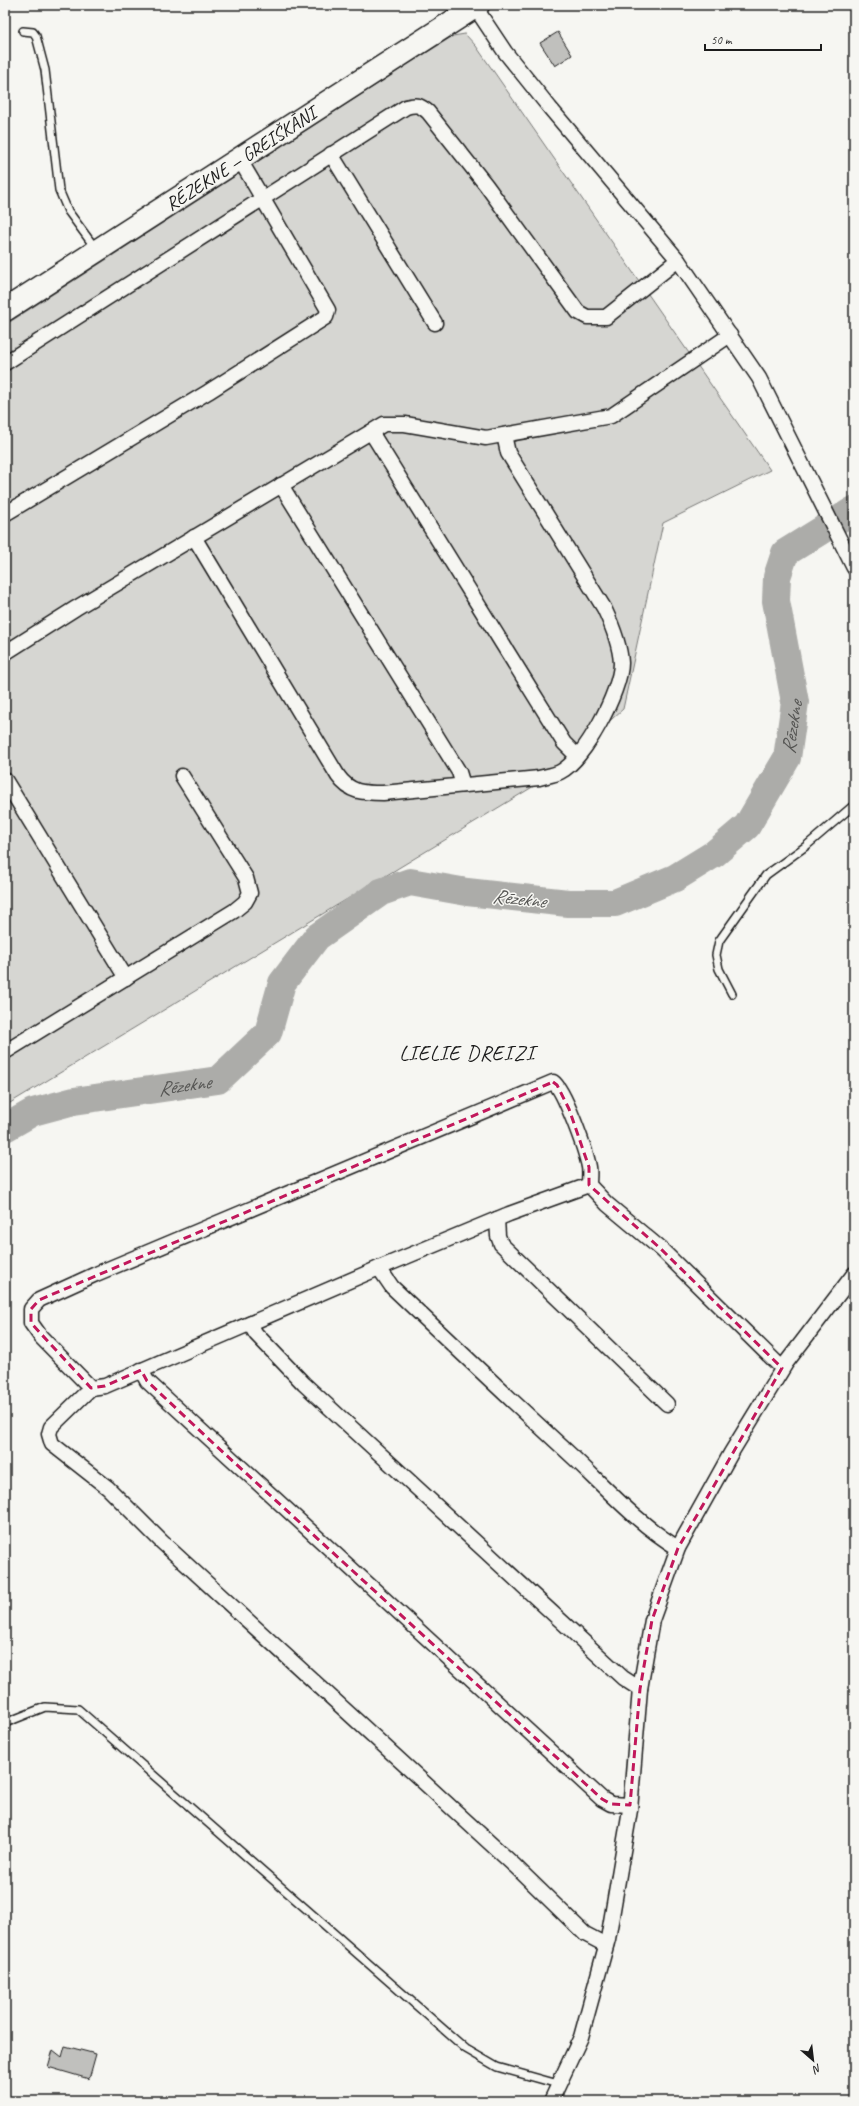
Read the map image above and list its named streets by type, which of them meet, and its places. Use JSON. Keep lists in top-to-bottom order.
{
  "streets": {
    "main road": ["RĒZEKNE — GREIŠKĀNI"]
  },
  "districts": ["LIELIE DREIZI"],
  "water": ["Rēzekne"],
  "scale_bar": "50 m",
  "north": "bottom right"
}
